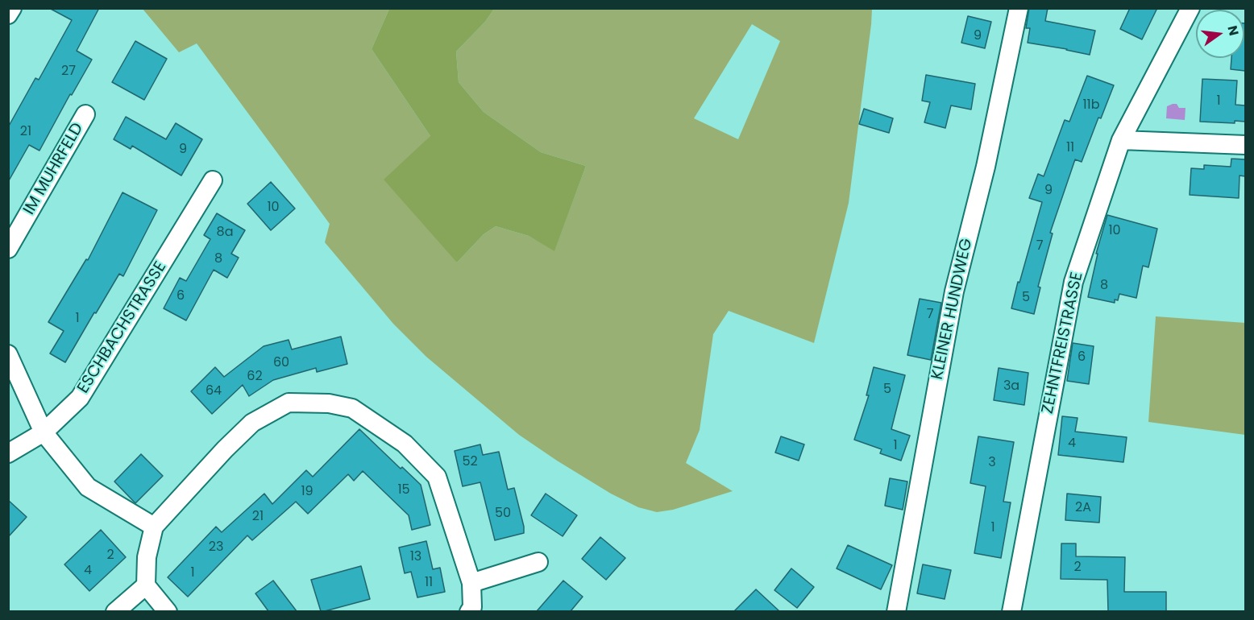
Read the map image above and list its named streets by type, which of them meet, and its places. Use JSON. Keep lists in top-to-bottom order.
{
  "streets": {
    "street": [
      "IM MUHRFELD",
      "KLEINER HUNDWEG",
      "ESCHBACHSTRASSE",
      "ZEHNTFREISTRASSE"
    ]
  },
  "house_numbers": [
    "9",
    "27",
    "1",
    "11b",
    "21",
    "11",
    "9",
    "9",
    "10",
    "10",
    "8a",
    "7",
    "8",
    "8",
    "6",
    "5",
    "7",
    "1",
    "6",
    "60",
    "62",
    "3a",
    "5",
    "64",
    "4",
    "1",
    "52",
    "3",
    "15",
    "19",
    "2A",
    "50",
    "21",
    "1",
    "23",
    "2",
    "13",
    "2",
    "4",
    "1",
    "11"
  ],
  "north": "right"
}
